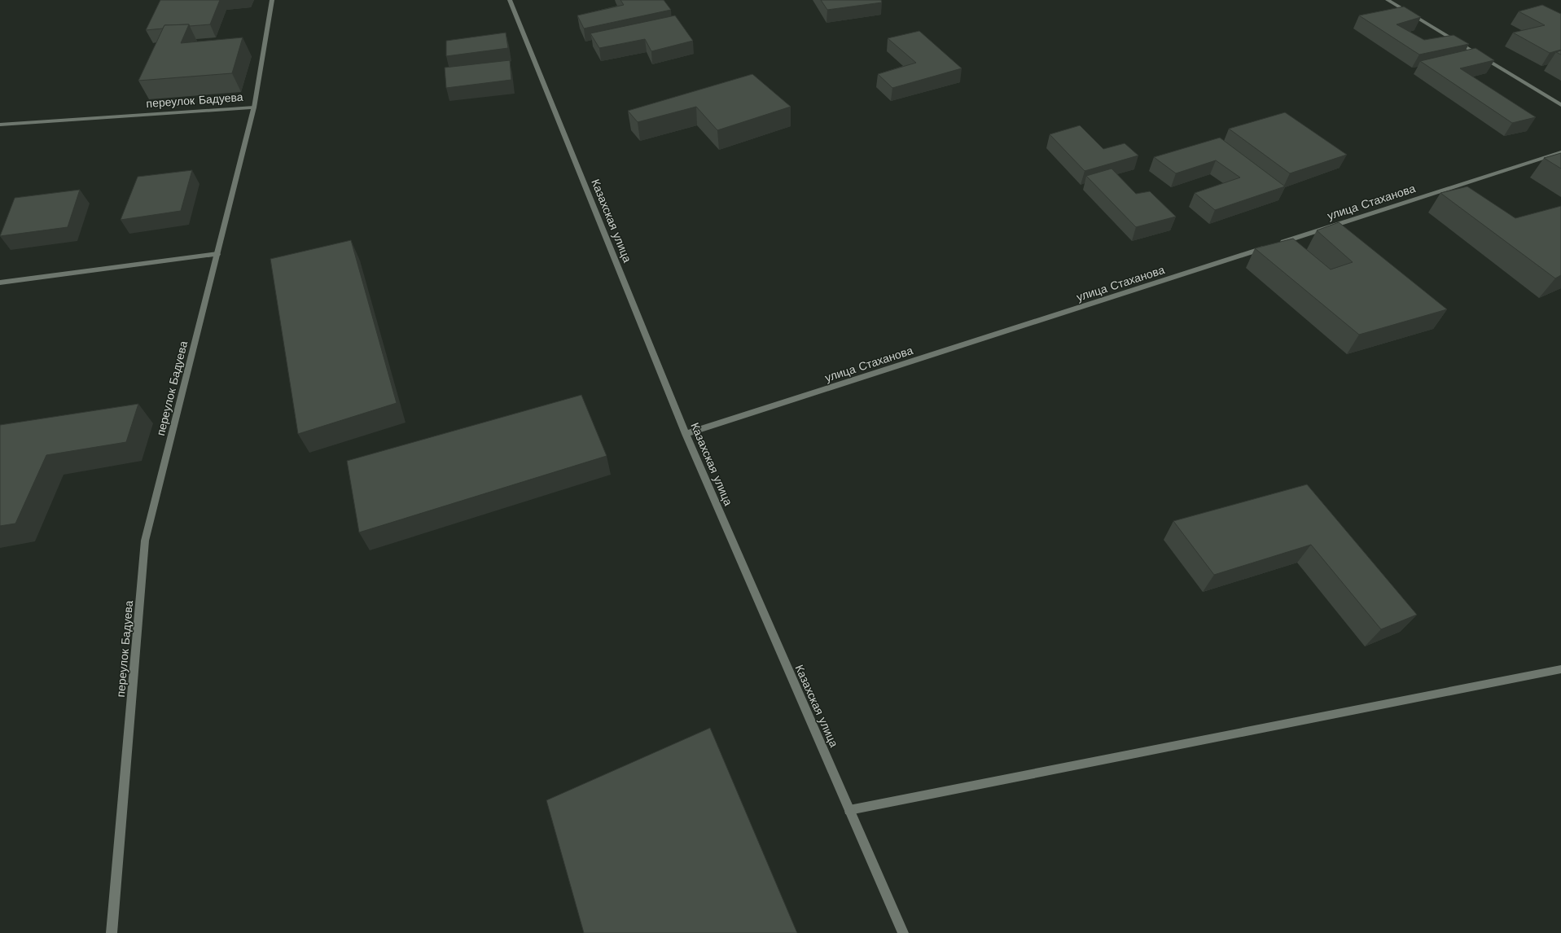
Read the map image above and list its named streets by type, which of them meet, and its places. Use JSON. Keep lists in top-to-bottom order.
{
  "streets": {
    "street": ["переулок Бадуева", "улица Стаханова", "Казахская улица"]
  },
  "crossings": [
    ["улица Стаханова", "Казахская улица"]
  ]
}
